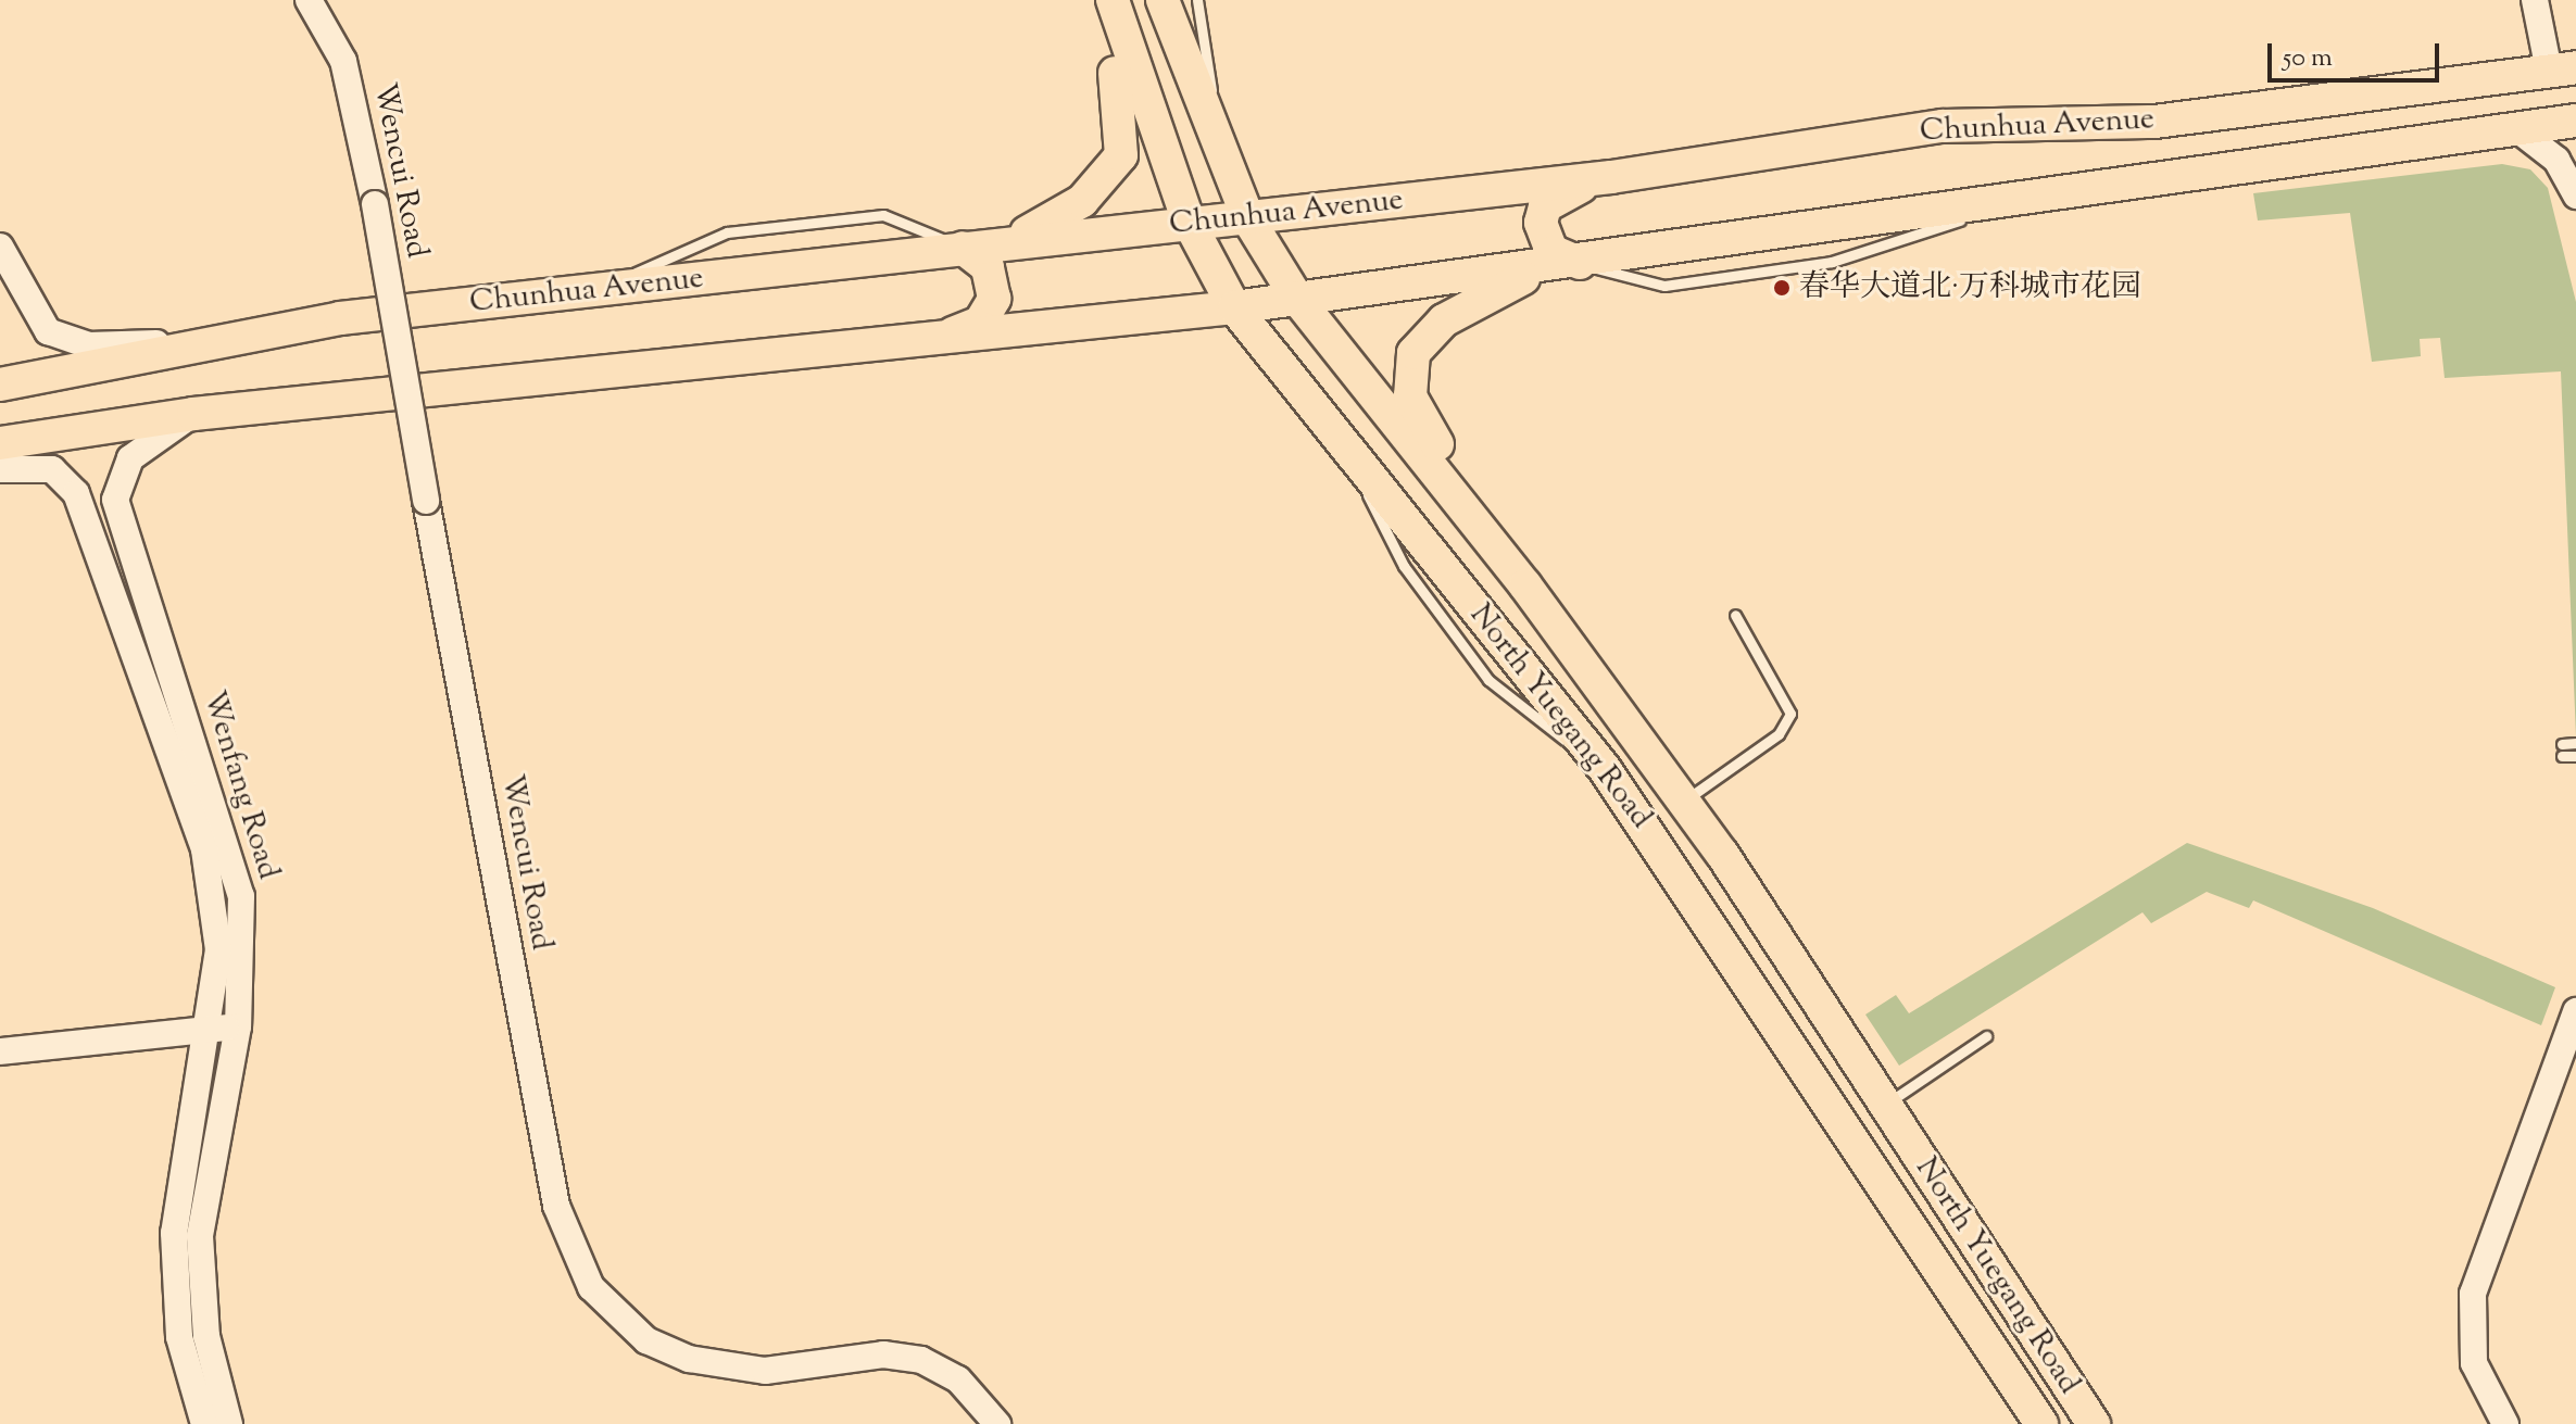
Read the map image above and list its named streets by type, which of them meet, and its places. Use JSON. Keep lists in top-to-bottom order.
{
  "streets": {
    "main road": ["Chunhua Avenue", "North Yuegang Road"],
    "street": ["Wencui Road", "Wenfang Road"]
  },
  "crossings": [
    ["Chunhua Avenue", "North Yuegang Road"],
    ["Chunhua Avenue", "Wenfang Road"]
  ],
  "places": ["春华大道北·万科城市花园"],
  "scale_bar": "50 m"
}
